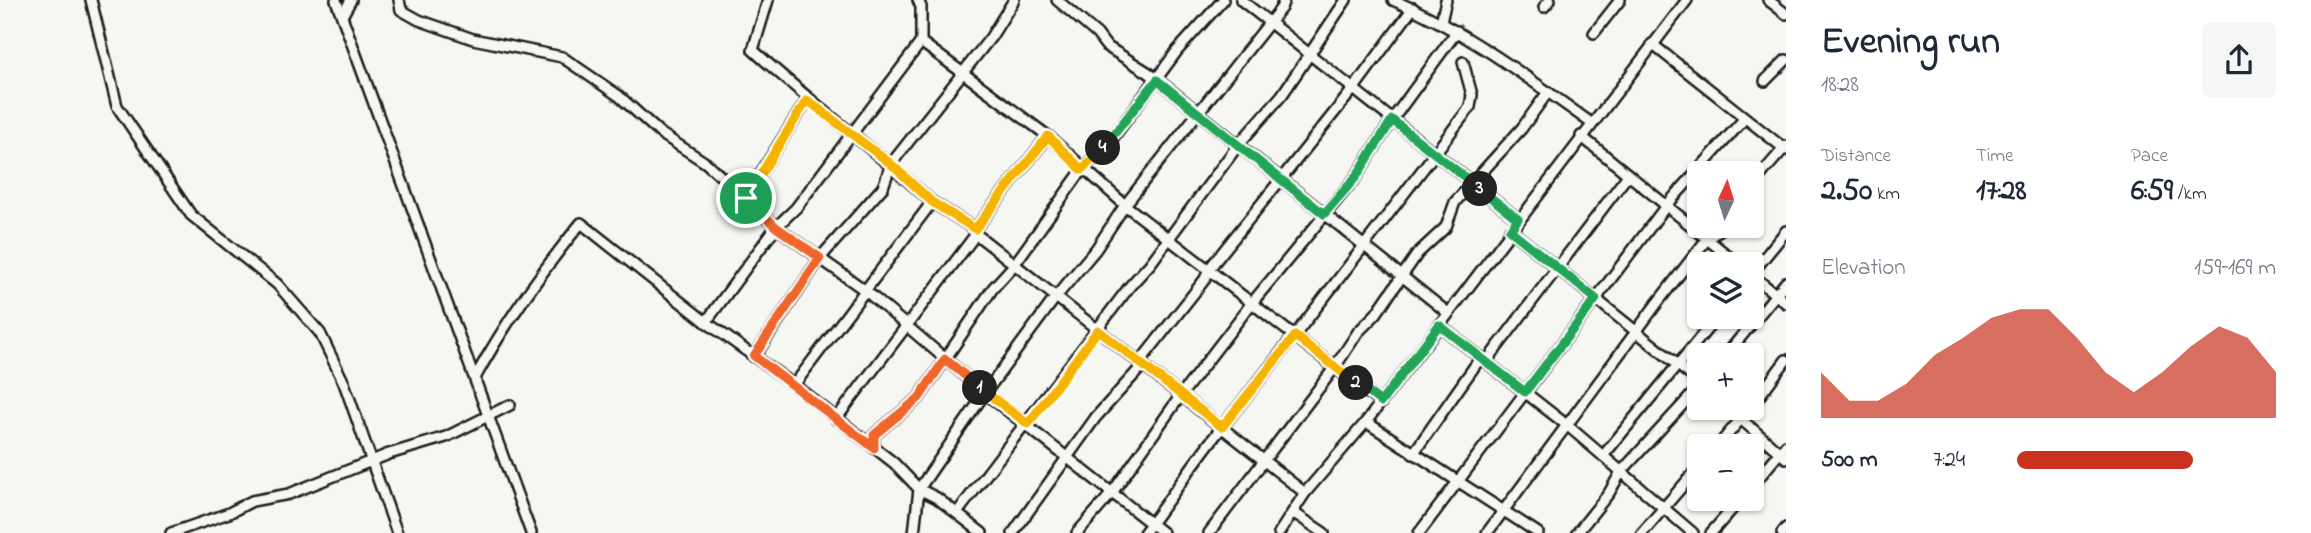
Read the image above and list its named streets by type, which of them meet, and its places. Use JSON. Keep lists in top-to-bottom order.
{
  "north": "top",
  "page": {
    "heading": ["Evening run", "18:28"],
    "stats": [
      ["Distance", "2.50 km"],
      ["Time", "17:28"],
      ["Pace", "6:59 /km"]
    ],
    "pins": [
      "4",
      "3",
      "2",
      "1"
    ],
    "map_buttons": ["+", "−"],
    "chart": ["Elevation", "159–169 m"],
    "list": [
      {
        "name": "500 m",
        "note": "7:24"
      }
    ]
  }
}
